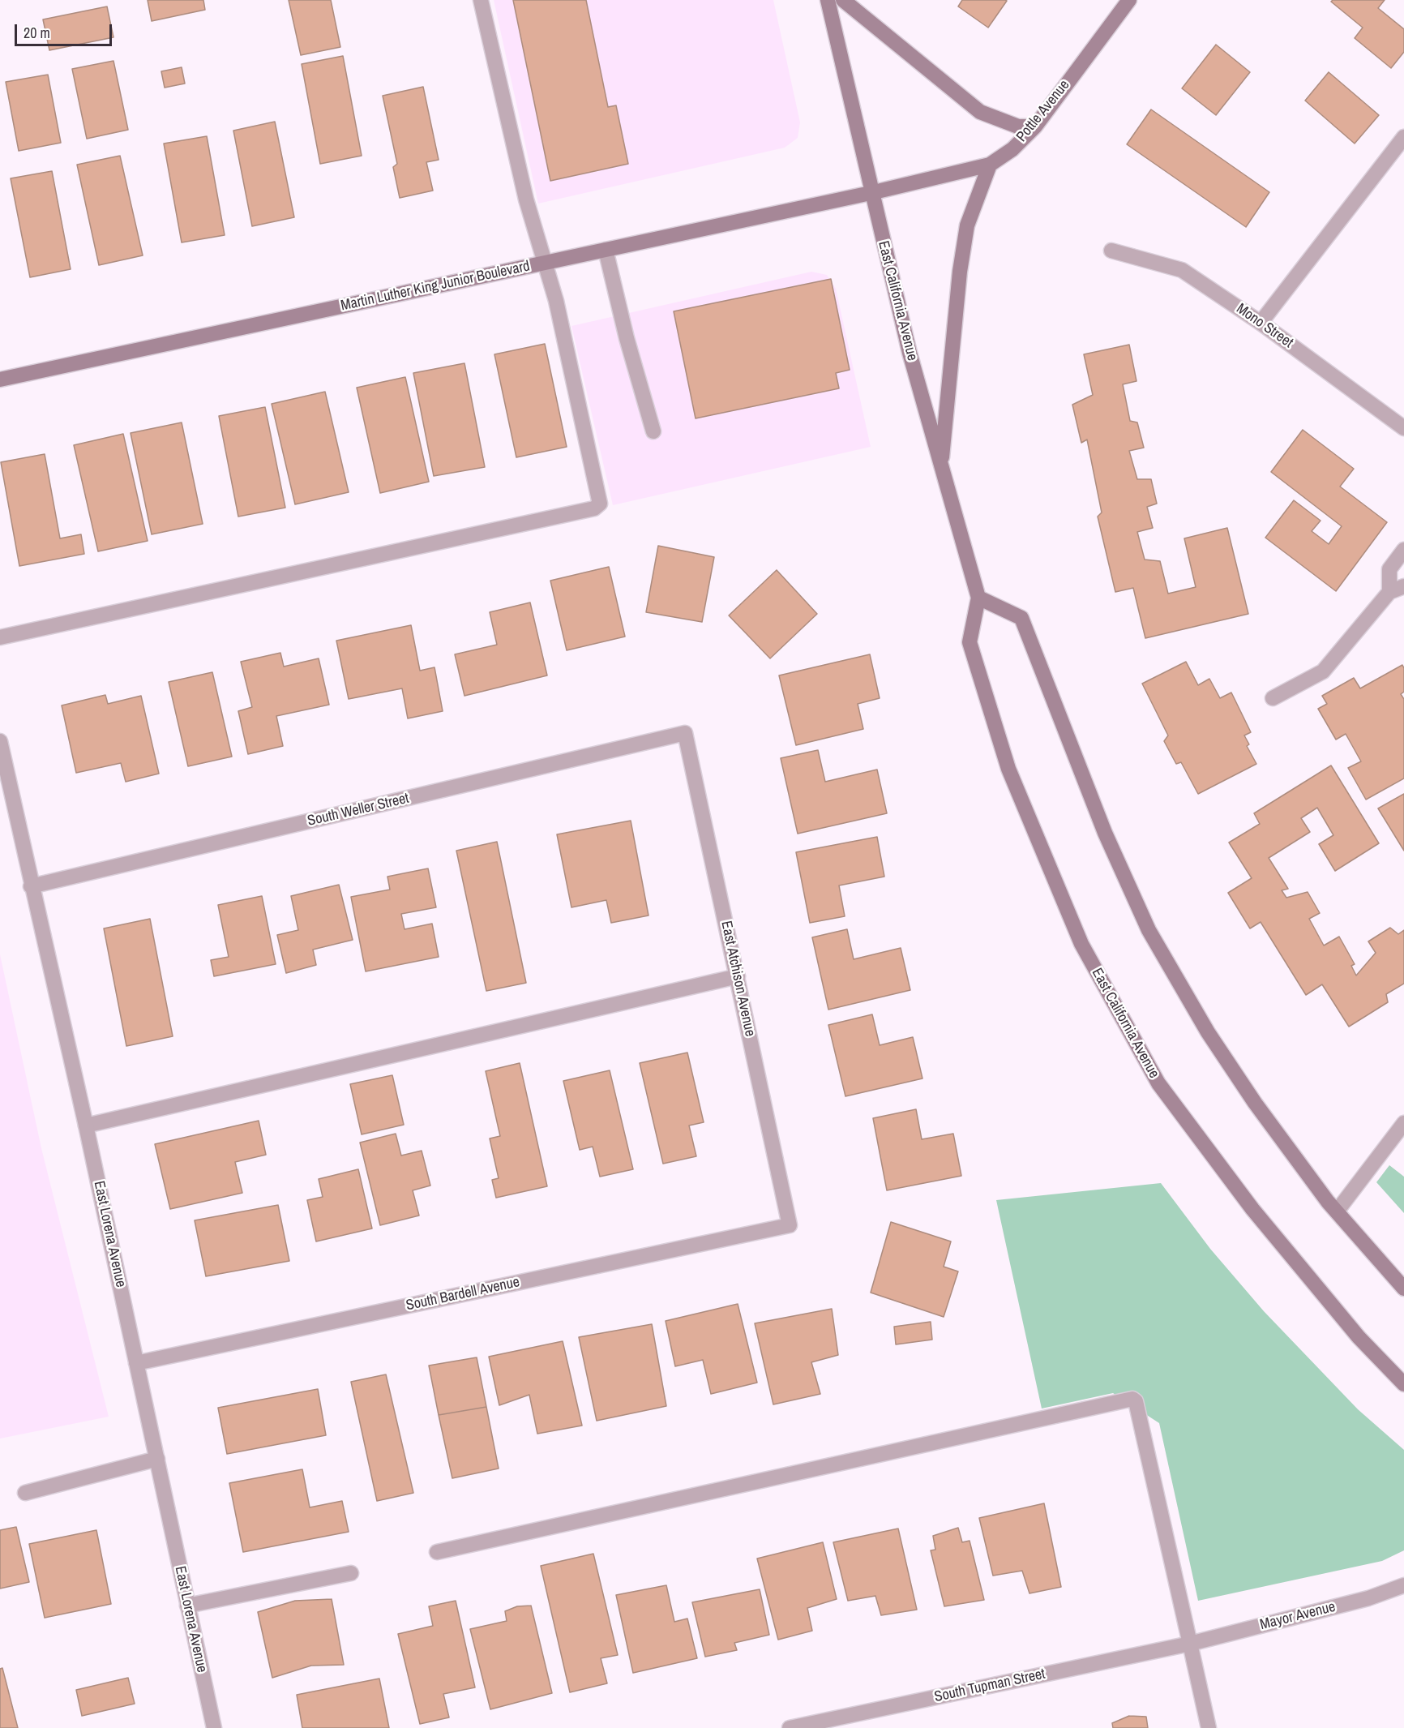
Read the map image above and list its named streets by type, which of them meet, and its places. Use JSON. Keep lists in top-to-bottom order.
{
  "streets": {
    "main road": ["Pottle Avenue", "Martin Luther King Junior Boulevard", "East California Avenue"],
    "street": [
      "Mono Street",
      "South Weller Street",
      "East Atchison Avenue",
      "East Lorena Avenue",
      "South Bardell Avenue",
      "Mayor Avenue",
      "South Tupman Street"
    ]
  },
  "crossings": [
    ["Pottle Avenue", "Martin Luther King Junior Boulevard"],
    ["Pottle Avenue", "East California Avenue"],
    ["Martin Luther King Junior Boulevard", "East California Avenue"],
    ["South Weller Street", "East Atchison Avenue"],
    ["South Weller Street", "East Lorena Avenue"],
    ["East Atchison Avenue", "South Bardell Avenue"],
    ["East Lorena Avenue", "South Bardell Avenue"],
    ["Mayor Avenue", "South Tupman Street"]
  ],
  "scale_bar": "20 m"
}
